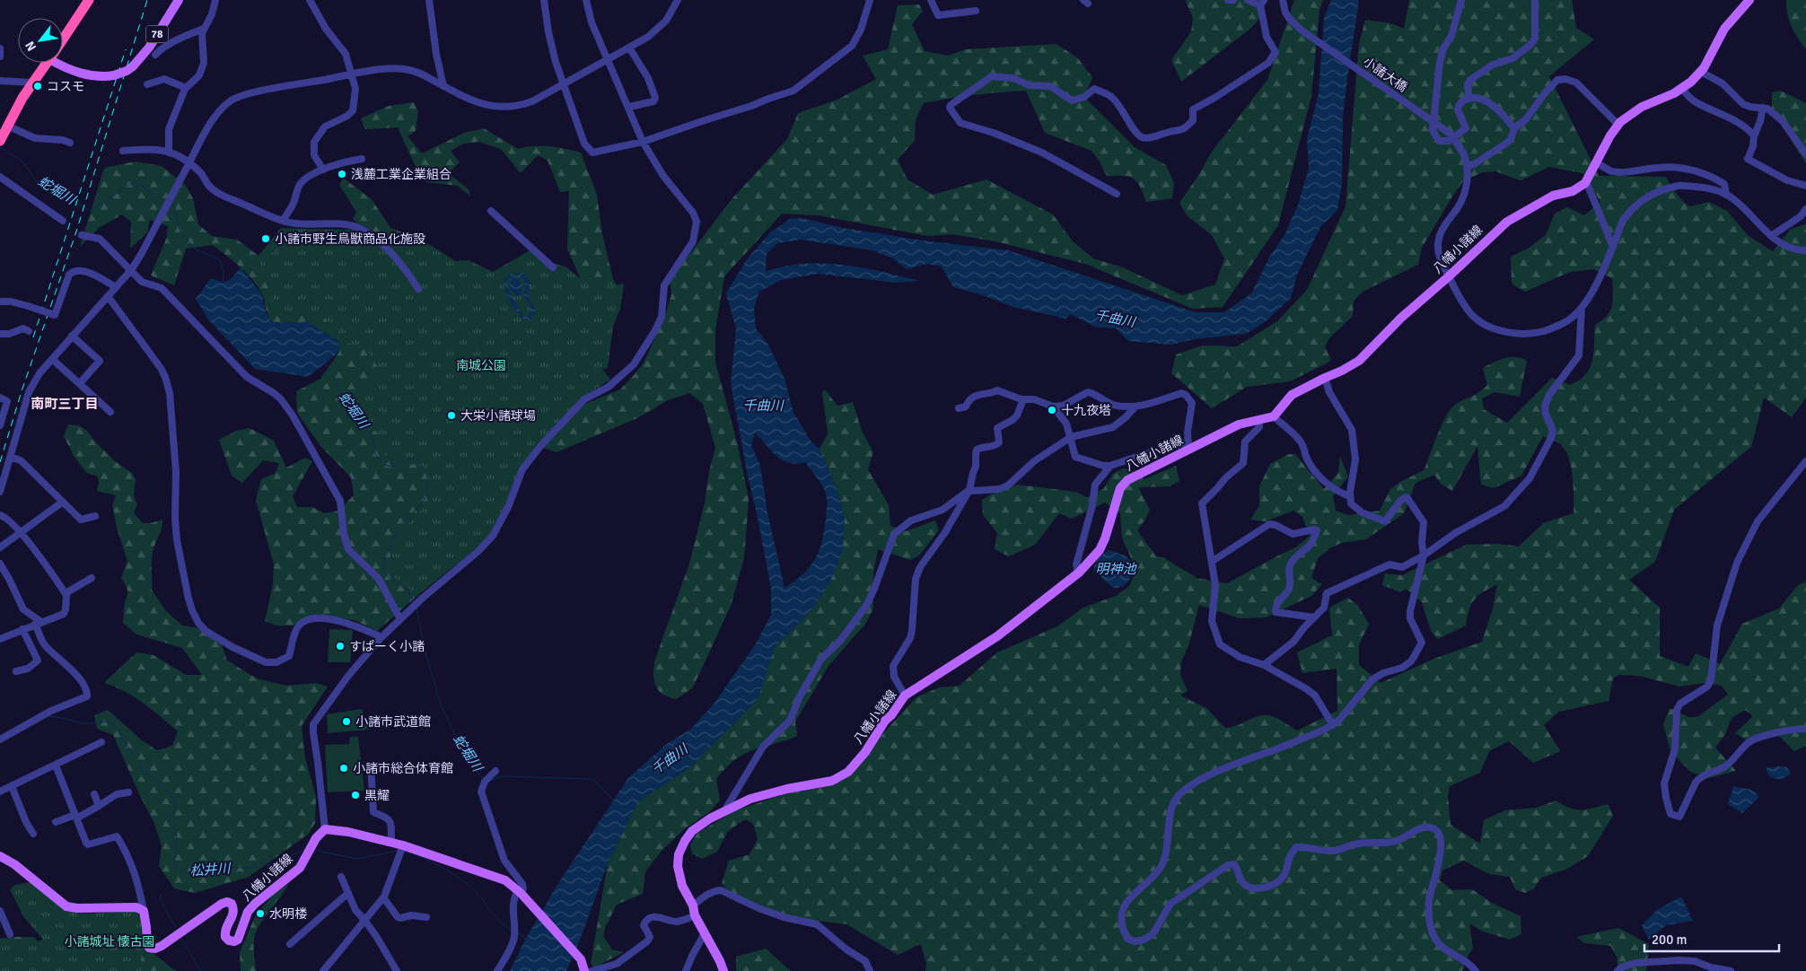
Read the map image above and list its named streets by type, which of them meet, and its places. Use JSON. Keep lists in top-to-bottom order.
{
  "streets": {
    "main road": ["78", "八幡小諸線"],
    "street": ["小諸大橋"]
  },
  "crossings": [
    ["小諸大橋", "八幡小諸線"]
  ],
  "districts": ["南町三丁目"],
  "water": [
    "蛇堀川",
    "千曲川",
    "明神池",
    "松井川"
  ],
  "parks": ["南城公園", "小諸城址 懐古園"],
  "places": [
    "コスモ",
    "浅麓工業企業組合",
    "小諸市野生鳥獣商品化施設",
    "十九夜塔",
    "大栄小諸球場",
    "すぱーく小諸",
    "小諸市武道館",
    "小諸市総合体育館",
    "黒耀",
    "水明楼"
  ],
  "scale_bar": "200 m",
  "north": "bottom left"
}
